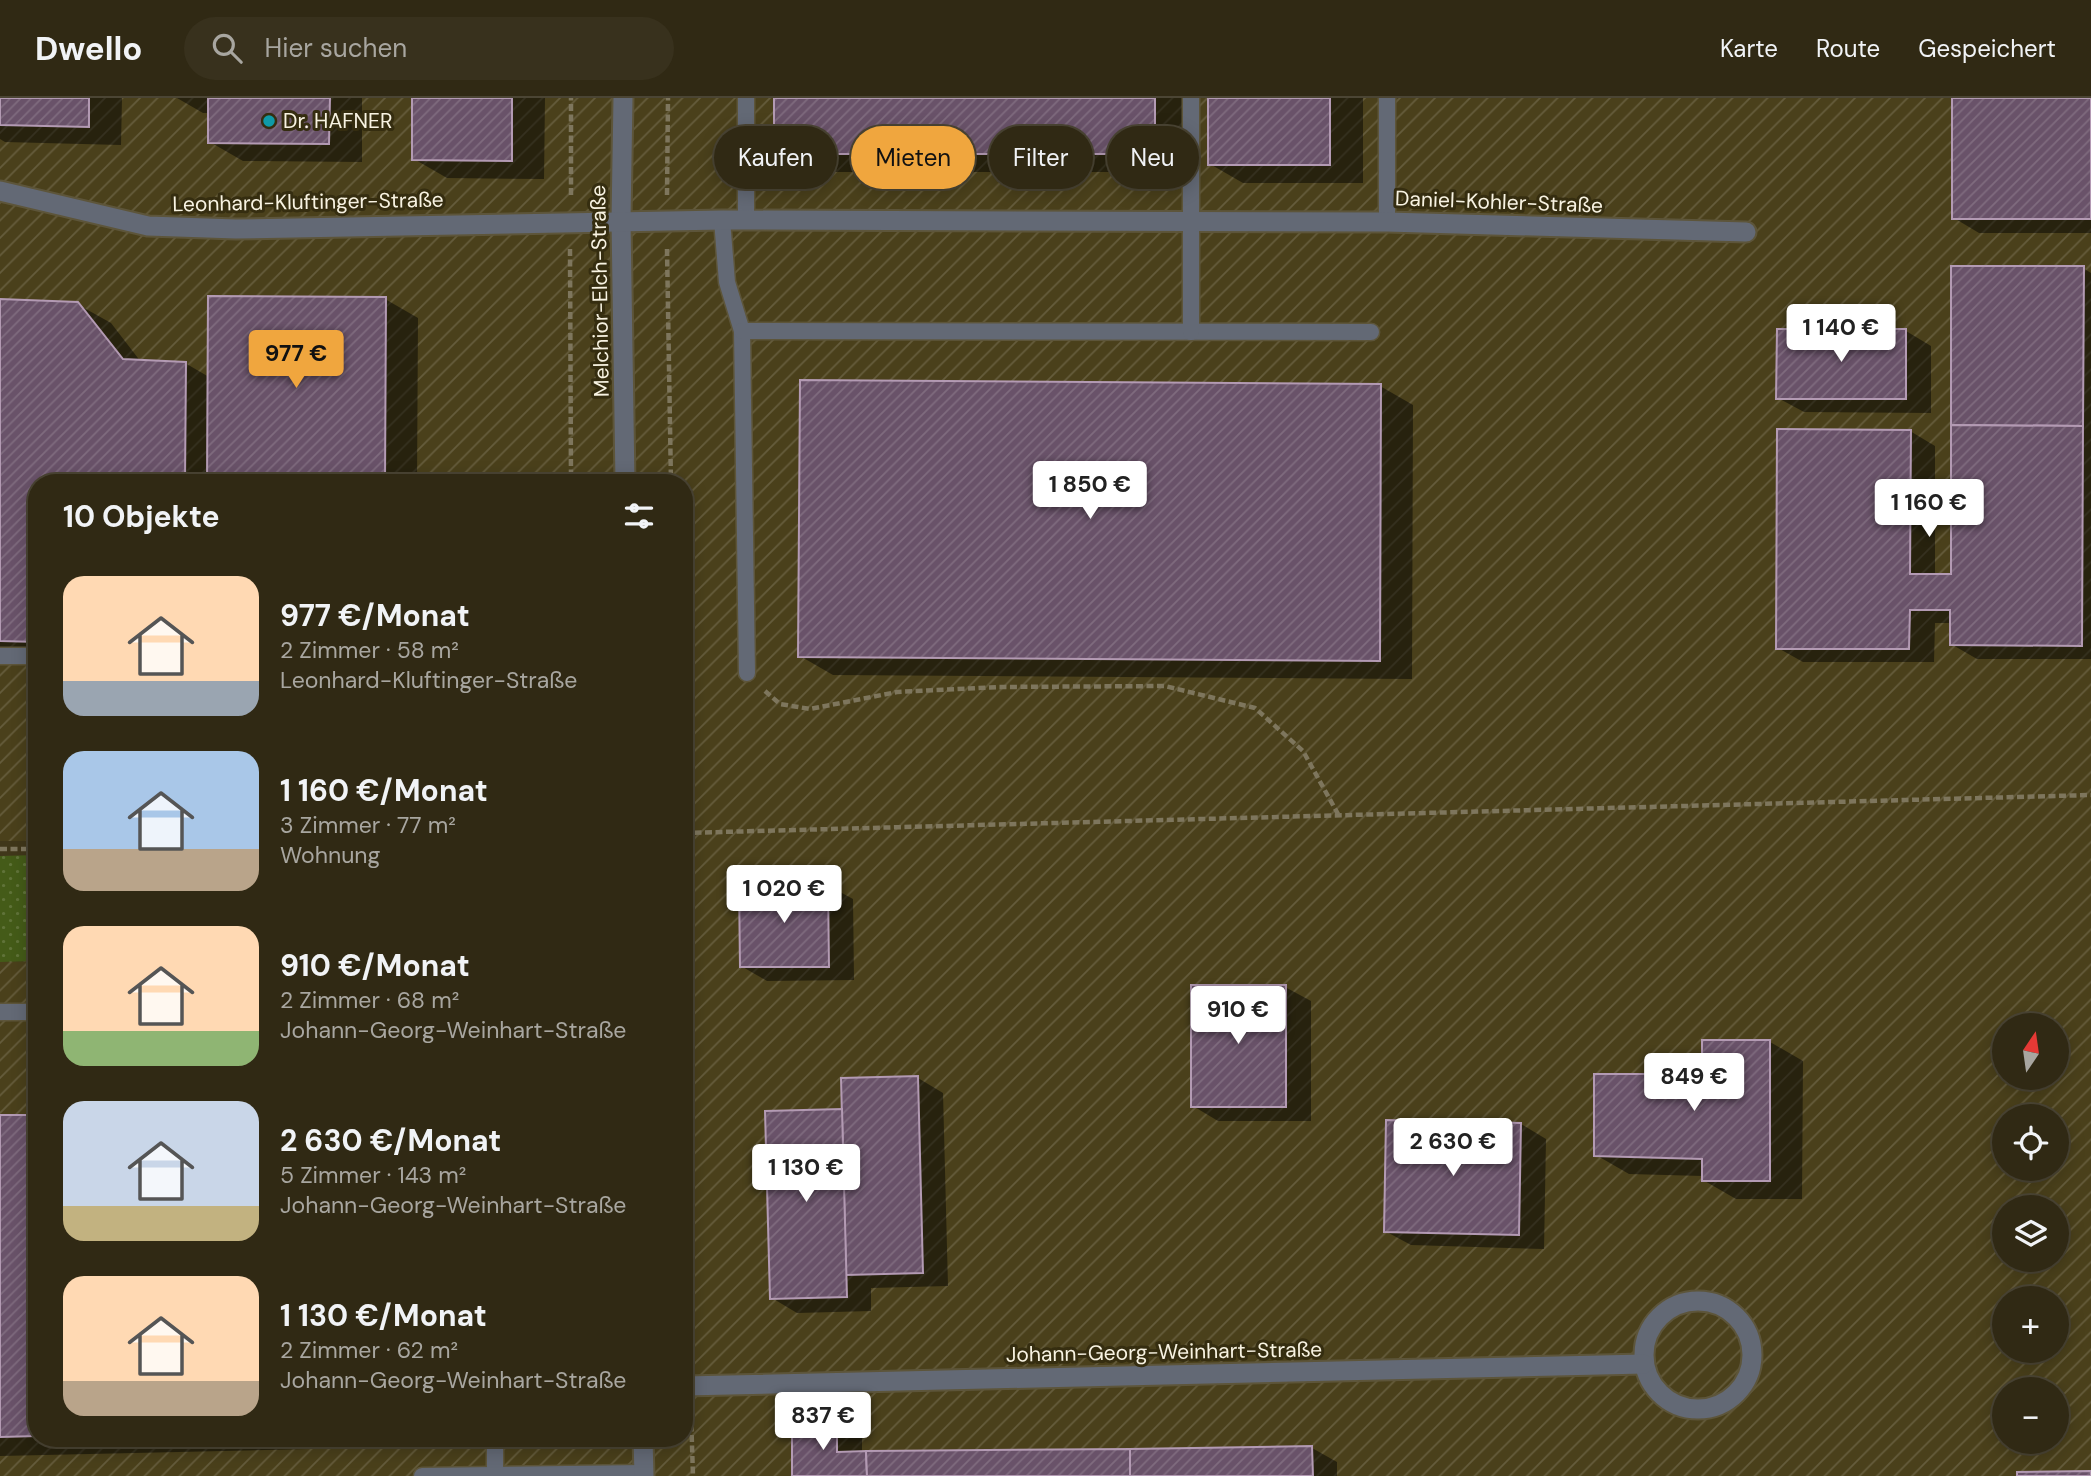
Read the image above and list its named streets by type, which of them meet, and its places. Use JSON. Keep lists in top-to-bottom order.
{
  "streets": {
    "street": [
      "Leonhard-Kluftinger-Straße",
      "Daniel-Kohler-Straße",
      "Melchior-Elch-Straße",
      "Johann-Georg-Weinhart-Straße"
    ]
  },
  "crossings": [
    ["Leonhard-Kluftinger-Straße", "Daniel-Kohler-Straße"],
    ["Leonhard-Kluftinger-Straße", "Melchior-Elch-Straße"],
    ["Daniel-Kohler-Straße", "Melchior-Elch-Straße"]
  ],
  "places": ["Dr. HAFNER"],
  "north": "top",
  "page": {
    "header": "Dwello",
    "search": "Hier suchen",
    "nav": ["Karte", "Route", "Gespeichert"],
    "chip": [
      "Kaufen",
      "Mieten",
      "Filter",
      "Neu"
    ],
    "price": [
      "1 140 €",
      "977 €",
      "1 850 €",
      "1 160 €",
      "1 020 €",
      "910 €",
      "849 €",
      "2 630 €",
      "1 130 €",
      "837 €"
    ],
    "heading": "10 Objekte",
    "list": [
      {
        "name": "977 €/Monat",
        "note": "2 Zimmer · 58 m² · Leonhard-Kluftinger-Straße"
      },
      {
        "name": "1 160 €/Monat",
        "note": "3 Zimmer · 77 m² · Wohnung"
      },
      {
        "name": "910 €/Monat",
        "note": "2 Zimmer · 68 m² · Johann-Georg-Weinhart-Straße"
      },
      {
        "name": "2 630 €/Monat",
        "note": "5 Zimmer · 143 m² · Johann-Georg-Weinhart-Straße"
      },
      {
        "name": "1 130 €/Monat",
        "note": "2 Zimmer · 62 m² · Johann-Georg-Weinhart-Straße"
      }
    ],
    "map_buttons": ["+", "−"]
  }
}
